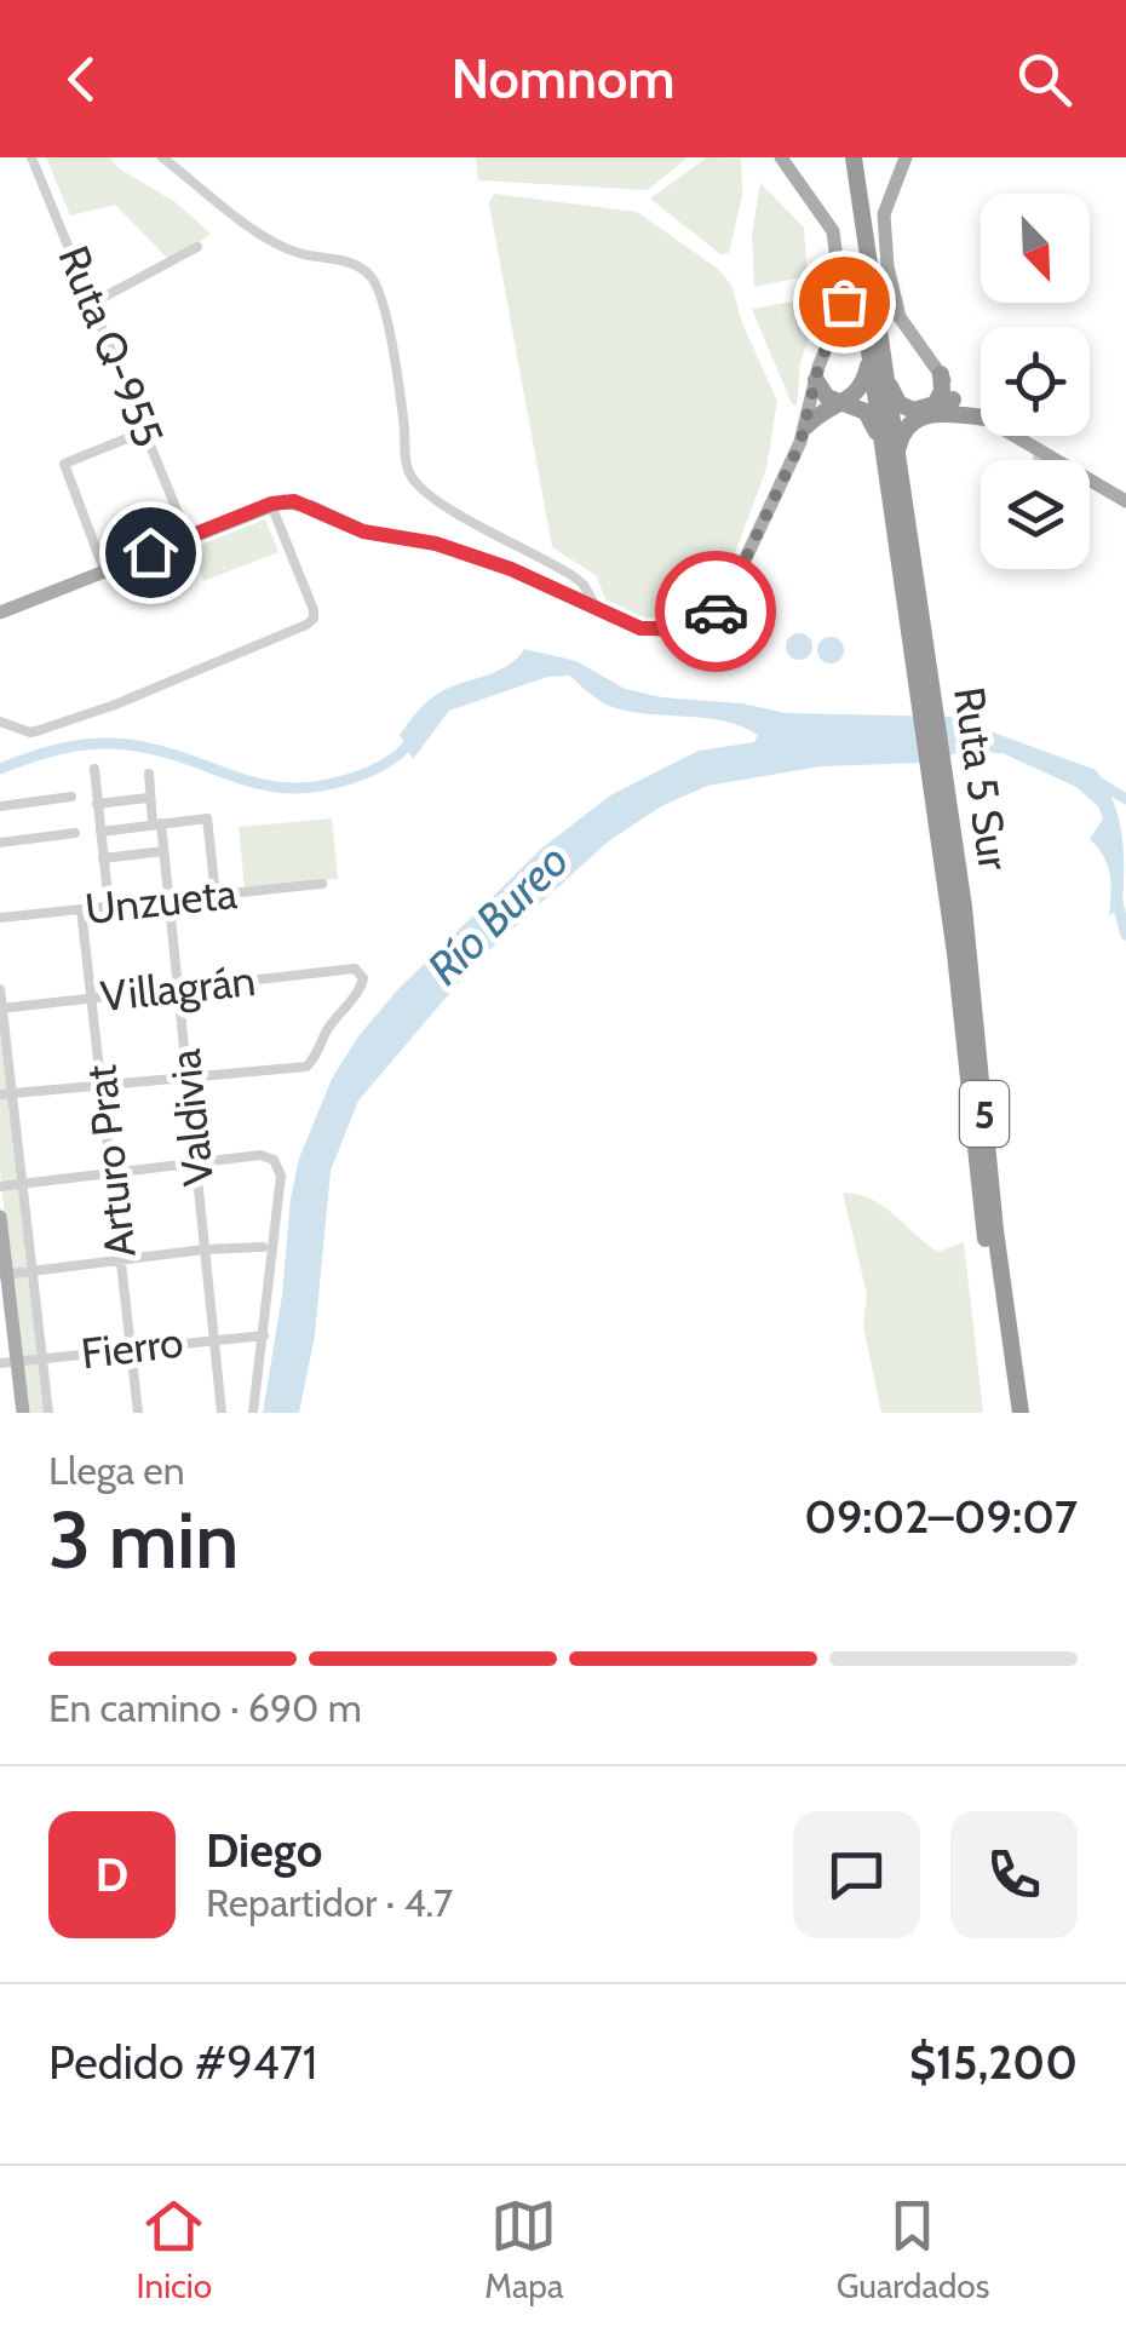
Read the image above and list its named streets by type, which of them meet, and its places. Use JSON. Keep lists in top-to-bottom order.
{
  "streets": {
    "highway": ["Ruta 5 Sur", "5"],
    "street": [
      "Ruta Q-955",
      "Unzueta",
      "Villagrán",
      "Valdivia",
      "Arturo Prat",
      "Fierro"
    ]
  },
  "crossings": [
    ["Unzueta", "Valdivia"],
    ["Unzueta", "Arturo Prat"],
    ["Villagrán", "Valdivia"],
    ["Villagrán", "Arturo Prat"],
    ["Valdivia", "Fierro"],
    ["Arturo Prat", "Fierro"]
  ],
  "water": ["Río Bureo"],
  "north": "bottom right",
  "page": {
    "header": "Nomnom",
    "heading": ["3 min", "Llega en", "09:02–09:07"],
    "panel": [
      "Diego",
      "Repartidor · 4.7",
      "Pedido #9471",
      "$15,200"
    ],
    "bar": "En camino · 690 m",
    "round": "D",
    "tabs": ["Inicio", "Mapa", "Guardados"]
  }
}
